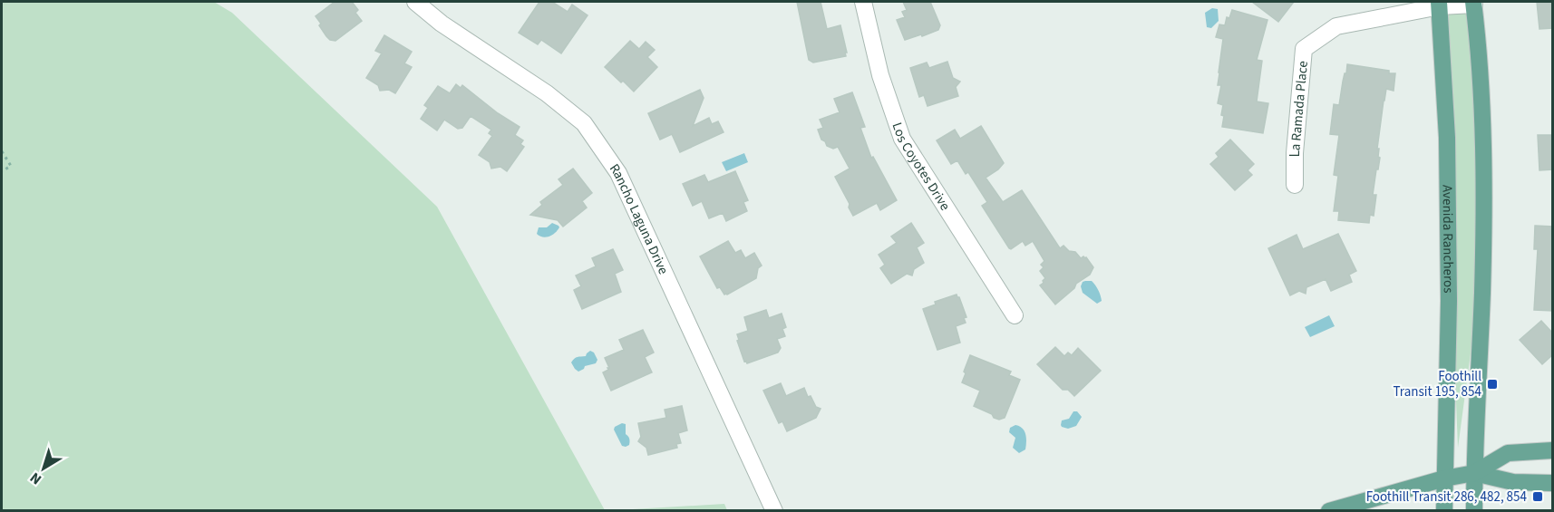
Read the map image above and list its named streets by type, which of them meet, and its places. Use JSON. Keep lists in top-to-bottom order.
{
  "streets": {
    "main road": ["Avenida Rancheros"],
    "street": ["La Ramada Place", "Los Coyotes Drive", "Rancho Laguna Drive"]
  },
  "crossings": [
    ["La Ramada Place", "Avenida Rancheros"]
  ],
  "places": {
    "transit": ["Foothill Transit 195, 854", "Foothill Transit 286, 482, 854"]
  },
  "north": "bottom left"
}
